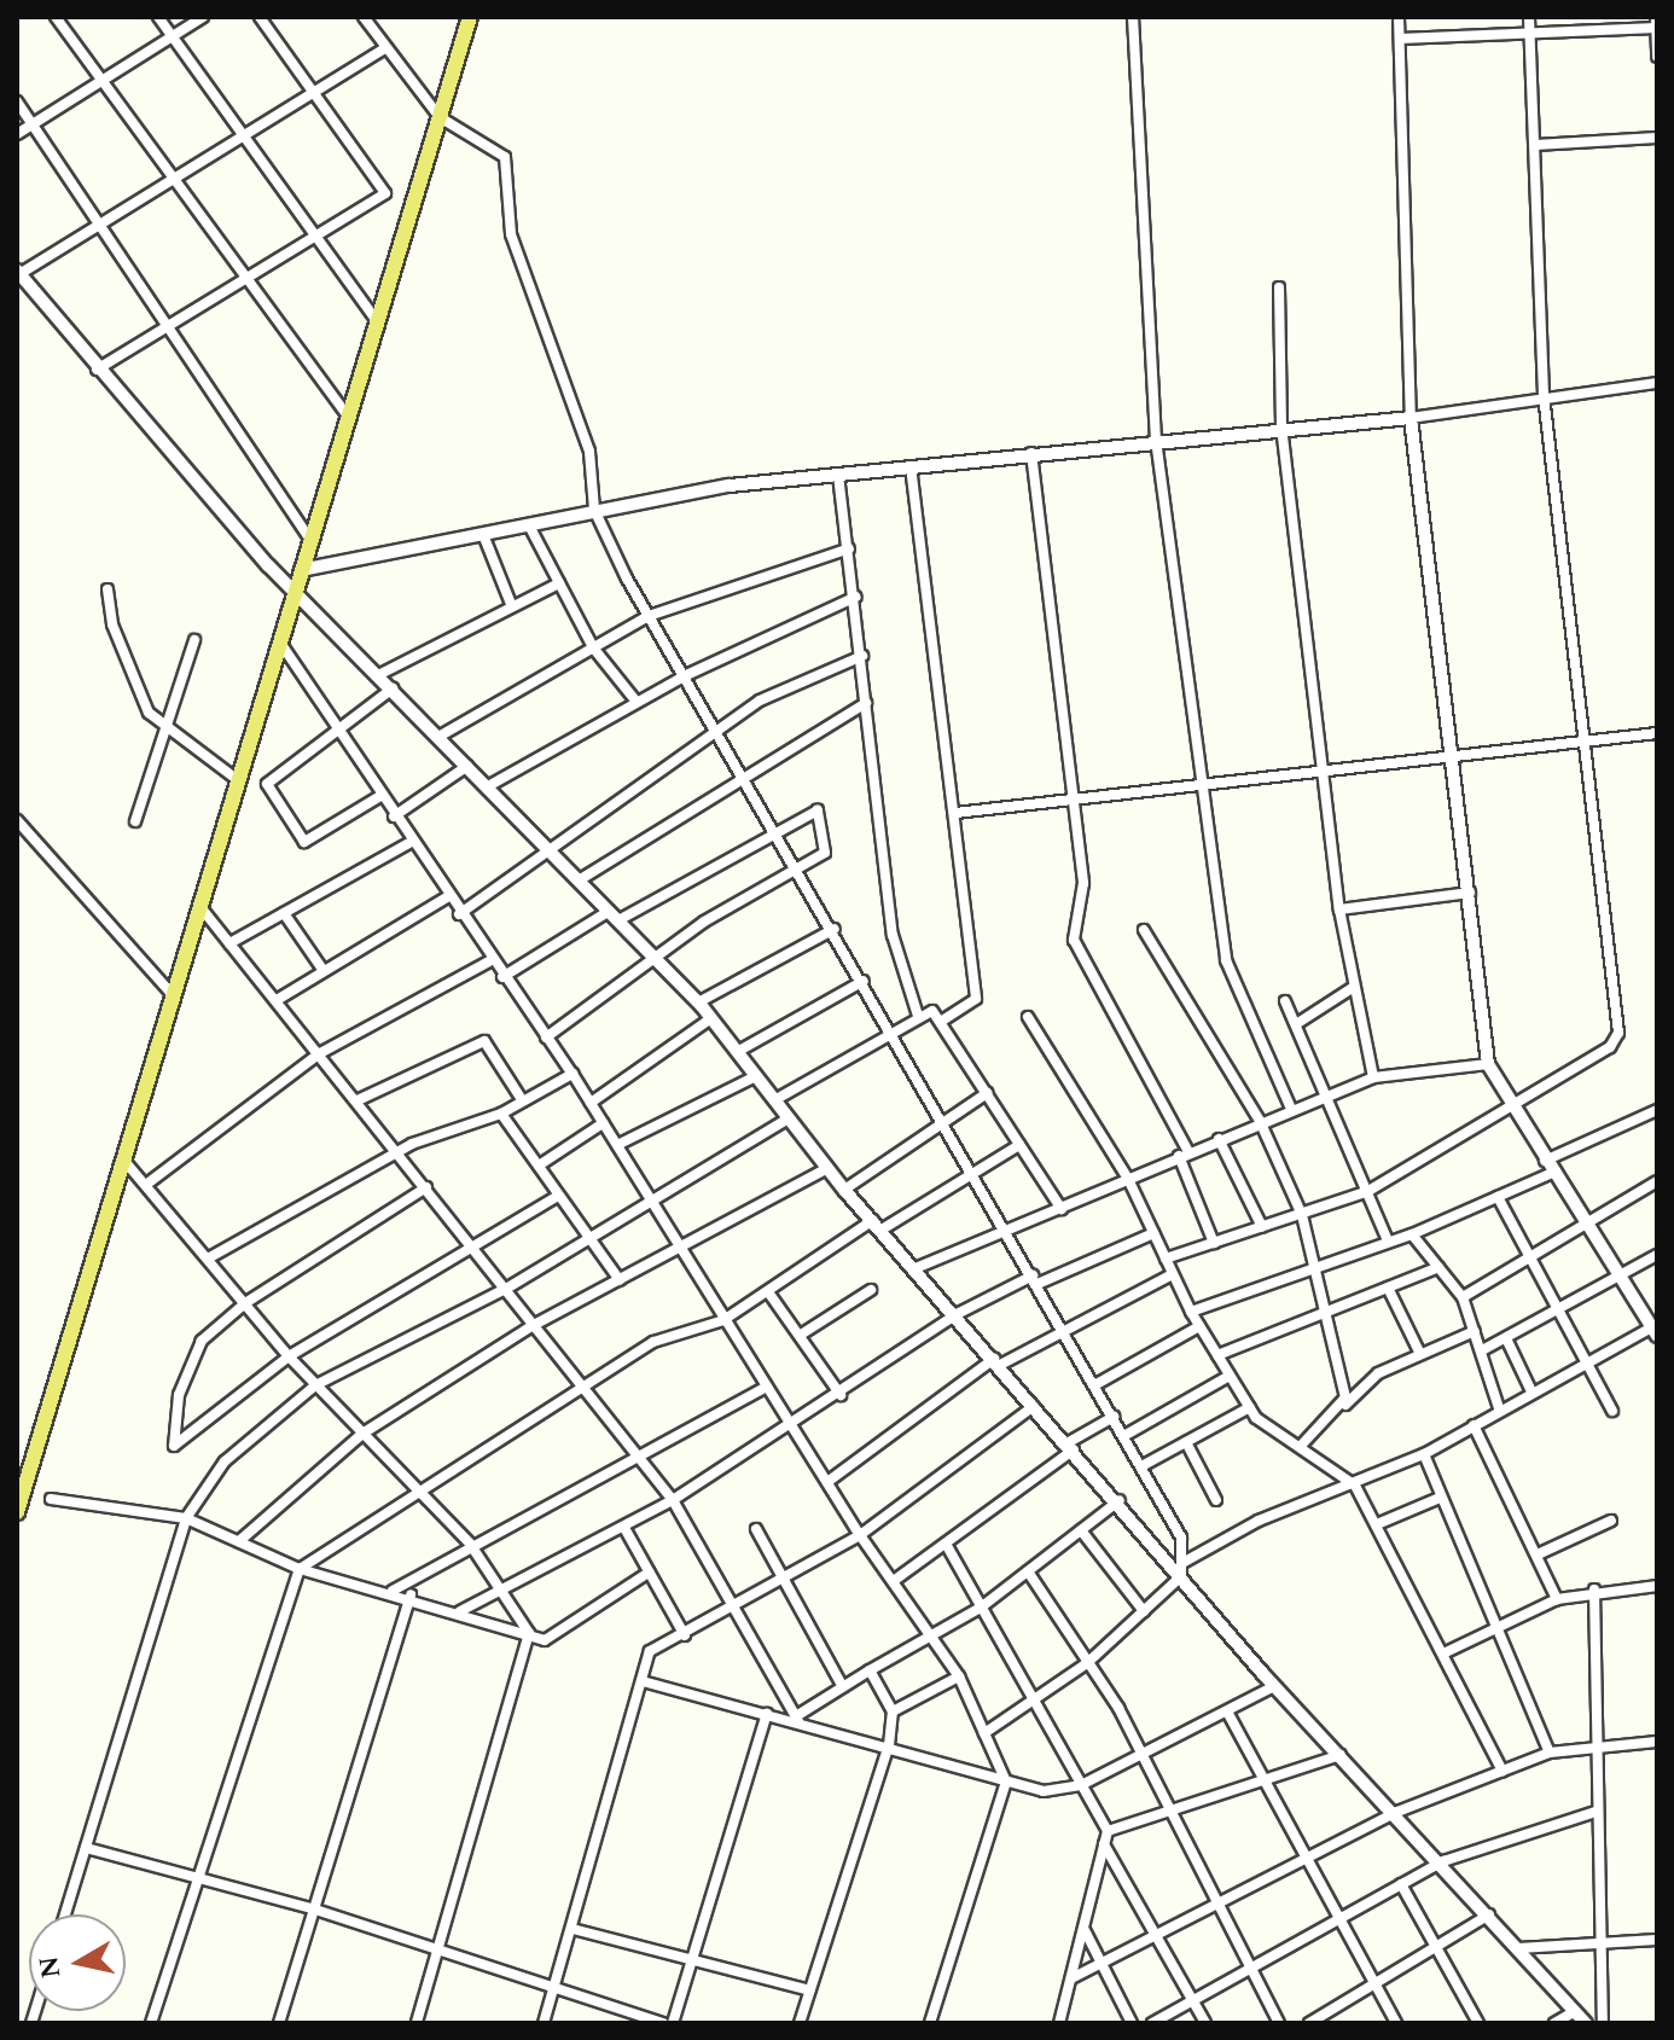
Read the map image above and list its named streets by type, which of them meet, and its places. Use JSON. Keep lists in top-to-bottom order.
{
  "north": "left"
}
